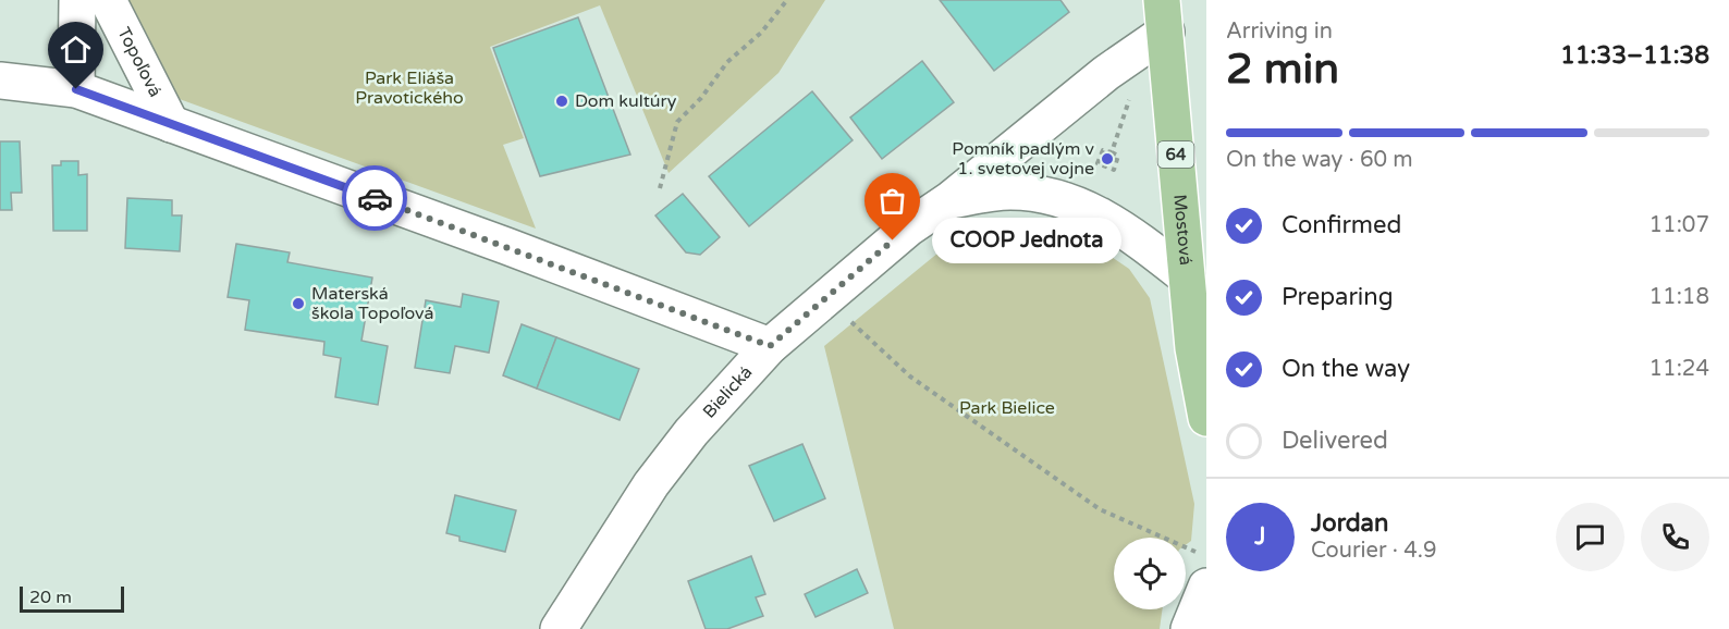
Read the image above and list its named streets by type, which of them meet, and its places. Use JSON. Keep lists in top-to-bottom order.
{
  "streets": {
    "main road": [
      "Topoľová",
      "64",
      "Mostová",
      "Bielická"
    ]
  },
  "crossings": [
    ["Topoľová", "Bielická"],
    ["Mostová", "Bielická"]
  ],
  "parks": ["Park Eliáša Pravotického", "Park Bielice"],
  "places": [
    "Dom kultúry",
    "Pomník padlým v 1. svetovej vojne",
    "COOP Jednota",
    "Materská škola Topoľová"
  ],
  "scale_bar": "20 m",
  "page": {
    "heading": ["2 min", "Arriving in", "11:33–11:38"],
    "panel": ["Jordan", "Courier · 4.9"],
    "bar": "On the way · 60 m",
    "list": [
      ["Confirmed", "11:07"],
      ["Preparing", "11:18"],
      ["On the way", "11:24"],
      "Delivered"
    ],
    "bubble": "COOP Jednota",
    "round": "J",
    "scale": "20 m"
  }
}
